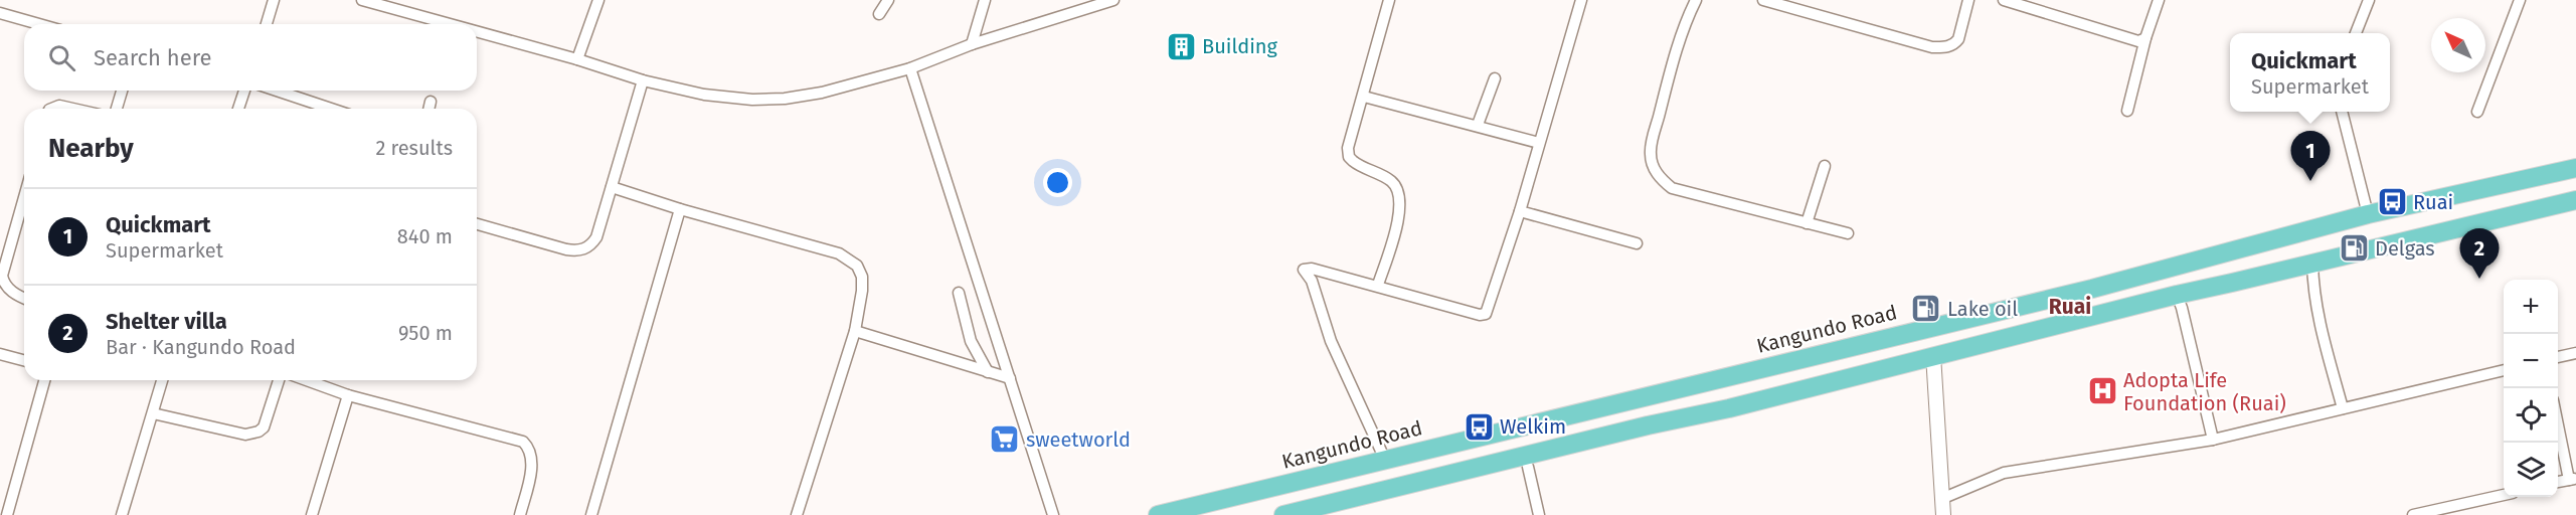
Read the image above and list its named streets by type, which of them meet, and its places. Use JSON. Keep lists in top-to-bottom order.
{
  "streets": {
    "highway": ["Kangundo Road"]
  },
  "districts": ["Ruai"],
  "places": {
    "building": ["Building"],
    "bus stop": ["Ruai", "Welkim"],
    "fuel station": ["Delgas", "Lake oil"],
    "hospital": ["Adopta Life Foundation (Ruai)"],
    "supermarket": ["sweetworld"]
  },
  "north": "top left",
  "page": {
    "search": "Search here",
    "popup": ["Quickmart", "Supermarket"],
    "heading": ["Nearby", "2 results"],
    "pins": ["1", "2"],
    "list": [
      {
        "mark": "1",
        "name": "Quickmart",
        "note": "Supermarket",
        "value": "840 m"
      },
      {
        "mark": "2",
        "name": "Shelter villa",
        "note": "Bar · Kangundo Road",
        "value": "950 m"
      }
    ],
    "map_buttons": ["+", "−"]
  }
}
